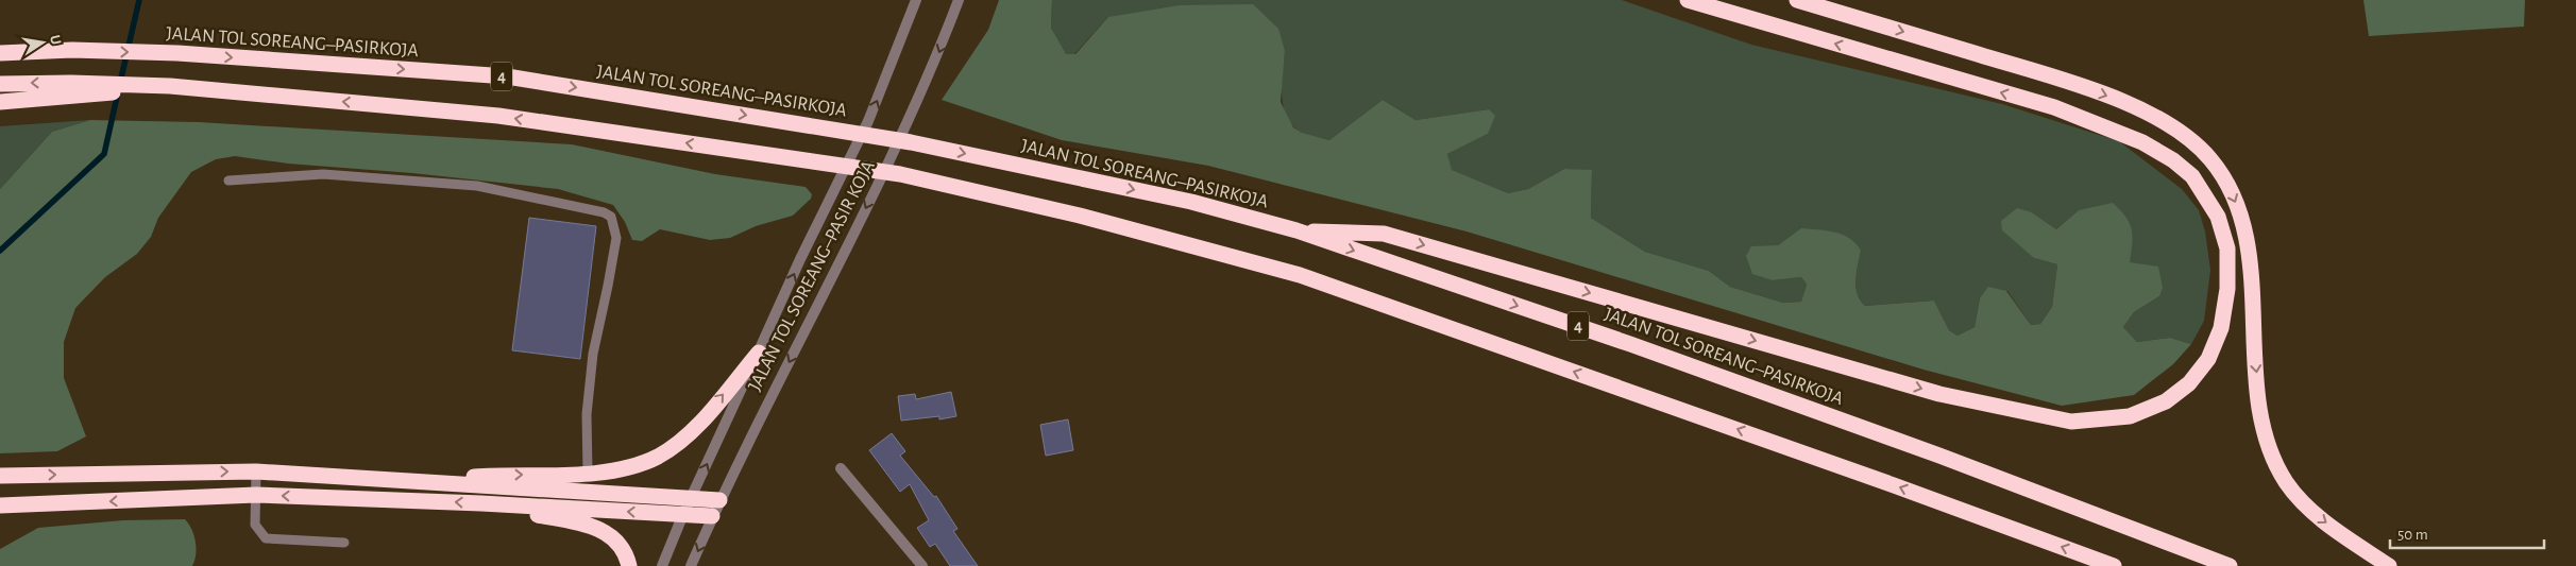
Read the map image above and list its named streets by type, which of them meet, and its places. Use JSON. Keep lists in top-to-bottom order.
{
  "streets": {
    "highway": ["JALAN TOL SOREANG–PASIRKOJA", "4"],
    "street": ["JALAN TOL SOREANG–PASIR KOJA"]
  },
  "scale_bar": "50 m",
  "north": "right"
}
